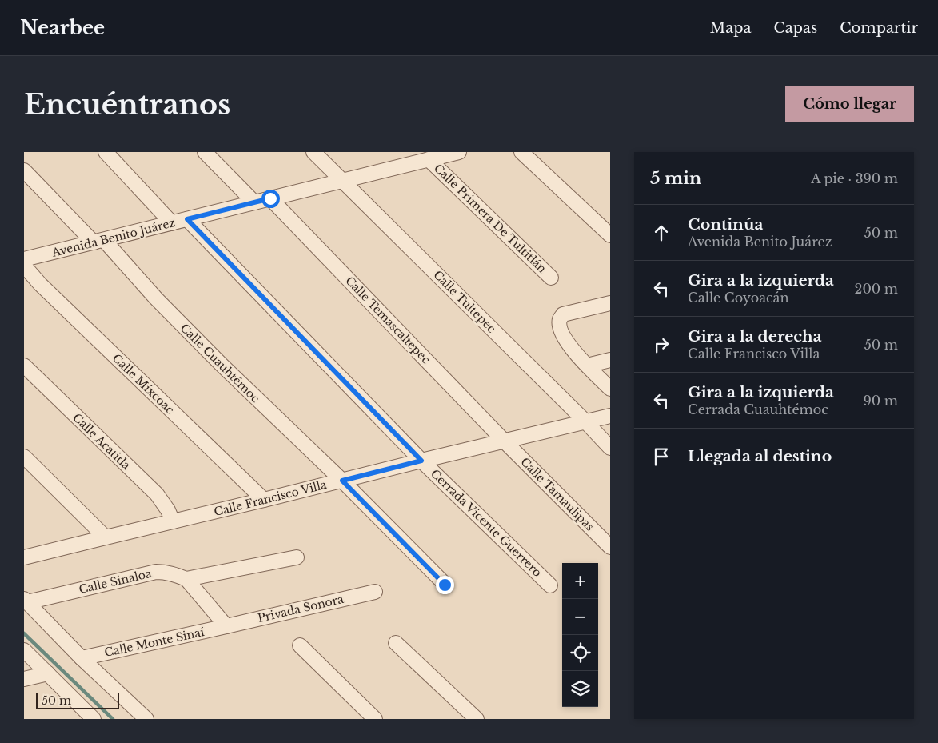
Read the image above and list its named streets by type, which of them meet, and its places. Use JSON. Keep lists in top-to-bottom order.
{
  "streets": {
    "street": [
      "Calle Primera De Tultitlán",
      "Avenida Benito Juárez",
      "Calle Tultepec",
      "Calle Temascaltepec",
      "Calle Cuauhtémoc",
      "Calle Míxcoac",
      "Calle Acatitla",
      "Calle Tamaulipas",
      "Calle Francisco Villa",
      "Cerrada Vicente Guerrero",
      "Calle Sinaloa",
      "Privada Sonora",
      "Calle Monte Sinaí"
    ]
  },
  "crossings": [
    ["Calle Primera De Tultitlán", "Avenida Benito Juárez"],
    ["Avenida Benito Juárez", "Calle Tultepec"],
    ["Avenida Benito Juárez", "Calle Temascaltepec"],
    ["Avenida Benito Juárez", "Calle Cuauhtémoc"],
    ["Avenida Benito Juárez", "Cerrada Vicente Guerrero"],
    ["Calle Tultepec", "Calle Francisco Villa"],
    ["Calle Temascaltepec", "Calle Tamaulipas"],
    ["Calle Temascaltepec", "Calle Francisco Villa"],
    ["Calle Cuauhtémoc", "Calle Francisco Villa"],
    ["Calle Míxcoac", "Calle Francisco Villa"],
    ["Calle Acatitla", "Calle Francisco Villa"],
    ["Calle Tamaulipas", "Calle Francisco Villa"],
    ["Calle Francisco Villa", "Cerrada Vicente Guerrero"],
    ["Privada Sonora", "Calle Monte Sinaí"]
  ],
  "scale_bar": "50 m",
  "page": {
    "header": "Nearbee",
    "nav": ["Mapa", "Capas", "Compartir"],
    "buttons": "Cómo llegar",
    "title": "Encuéntranos",
    "heading": ["5 min", "A pie · 390 m"],
    "list": [
      ["Continúa", "Avenida Benito Juárez", "50 m"],
      ["Gira a la izquierda", "Calle Coyoacán", "200 m"],
      ["Gira a la derecha", "Calle Francisco Villa", "50 m"],
      ["Gira a la izquierda", "Cerrada Cuauhtémoc", "90 m"],
      "Llegada al destino"
    ],
    "map_buttons": ["+", "−"],
    "scale": "50 m"
  }
}
